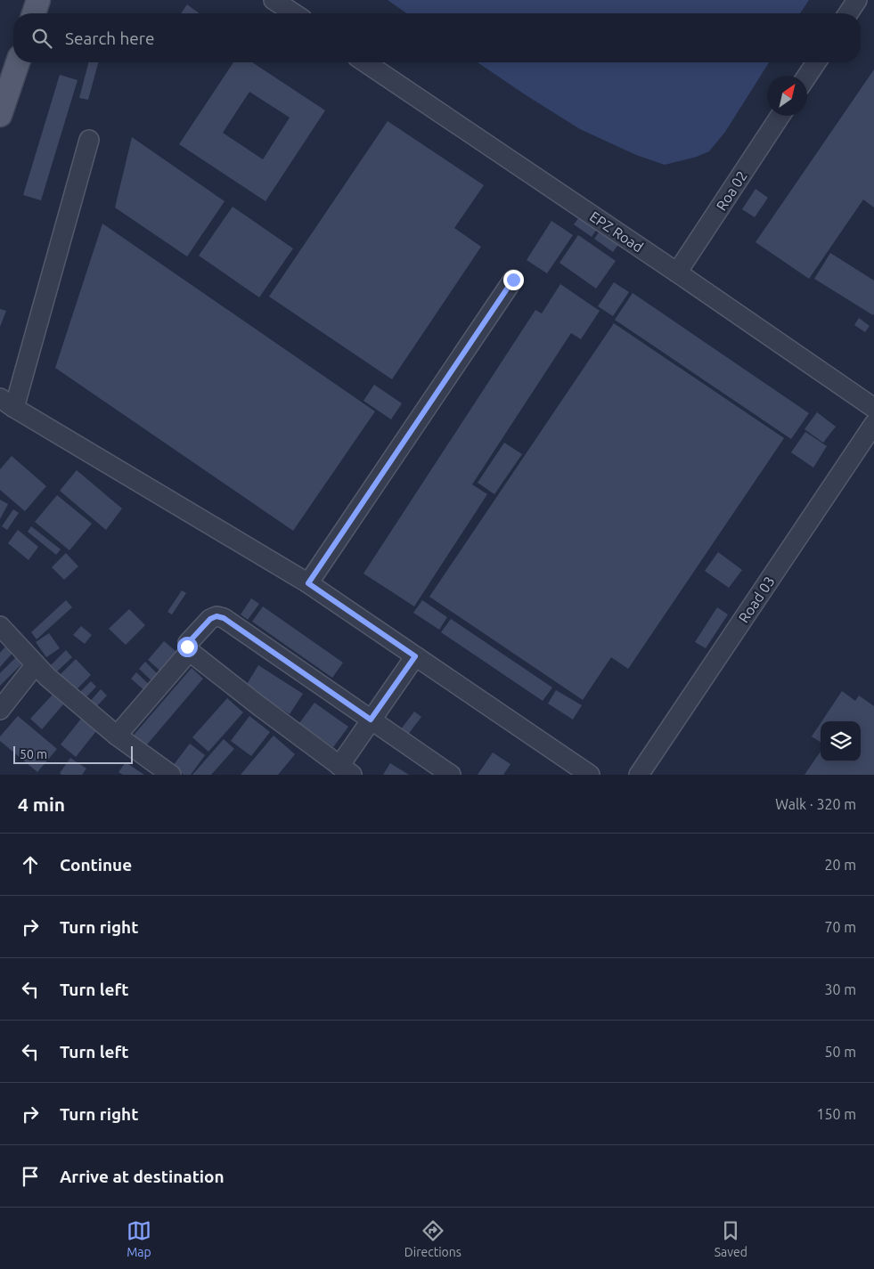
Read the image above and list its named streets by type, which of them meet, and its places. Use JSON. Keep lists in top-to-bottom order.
{
  "streets": {
    "street": ["Roa 02", "EPZ Road", "Road 03"]
  },
  "crossings": [
    ["Roa 02", "EPZ Road"]
  ],
  "scale_bar": "50 m",
  "north": "top right",
  "page": {
    "search": "Search here",
    "scale": "50 m",
    "heading": ["4 min", "Walk · 320 m"],
    "list": [
      ["Continue", "20 m"],
      ["Turn right", "70 m"],
      ["Turn left", "30 m"],
      ["Turn left", "50 m"],
      ["Turn right", "150 m"],
      "Arrive at destination"
    ],
    "nav": ["Map", "Directions", "Saved"]
  }
}
